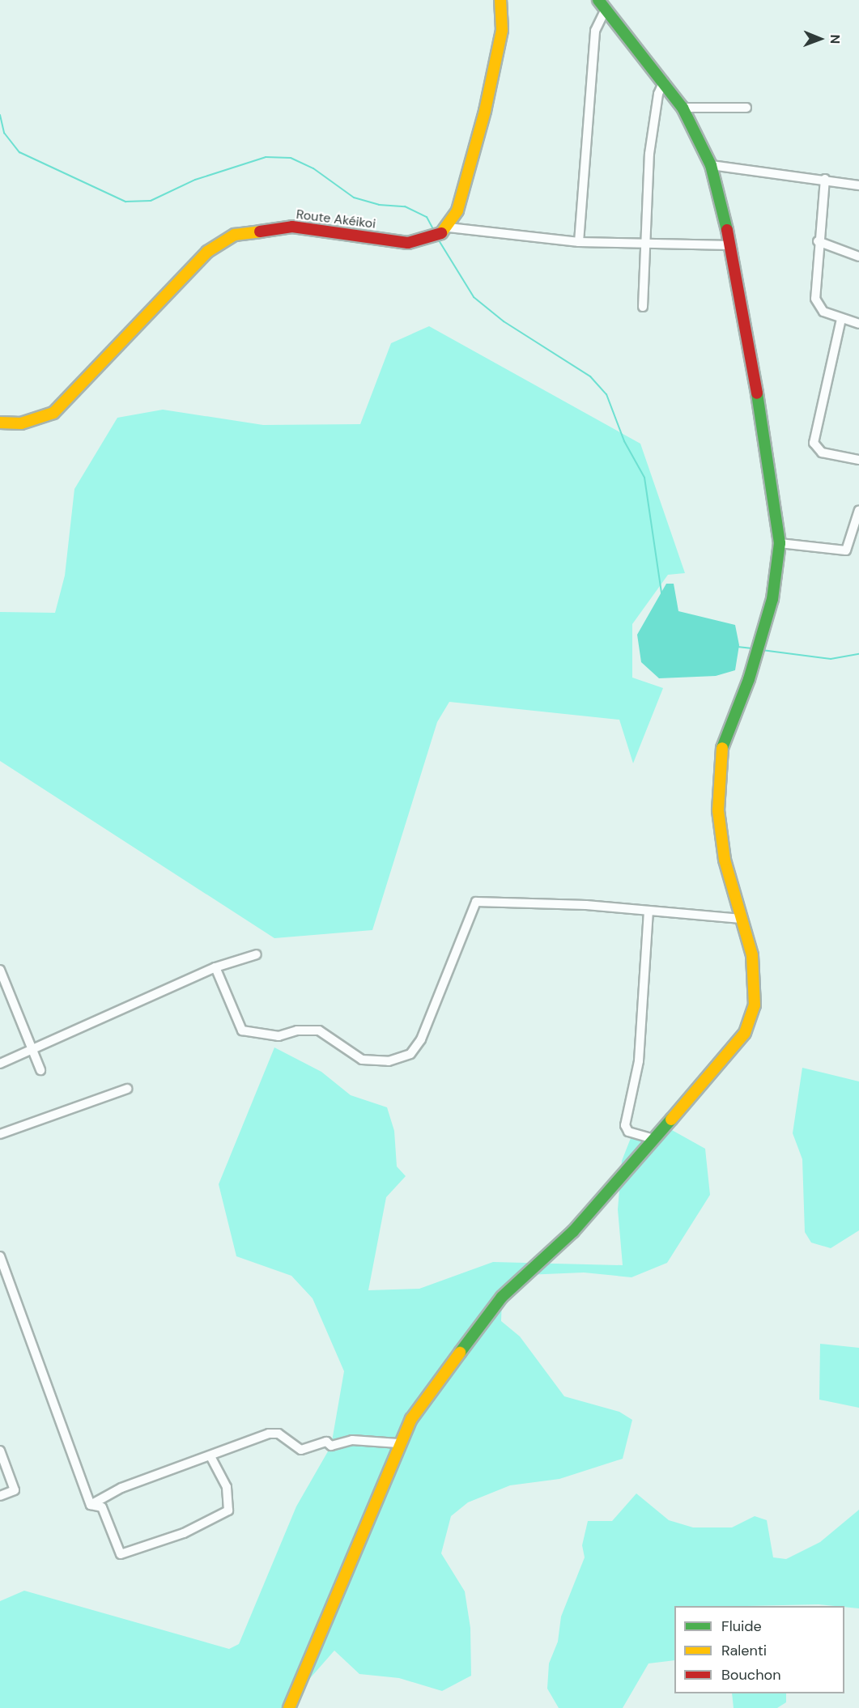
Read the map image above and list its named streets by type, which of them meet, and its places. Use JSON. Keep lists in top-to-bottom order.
{
  "streets": {
    "street": ["Route Akéikoi"]
  },
  "legend": ["Fluide", "Ralenti", "Bouchon"],
  "north": "right"
}
